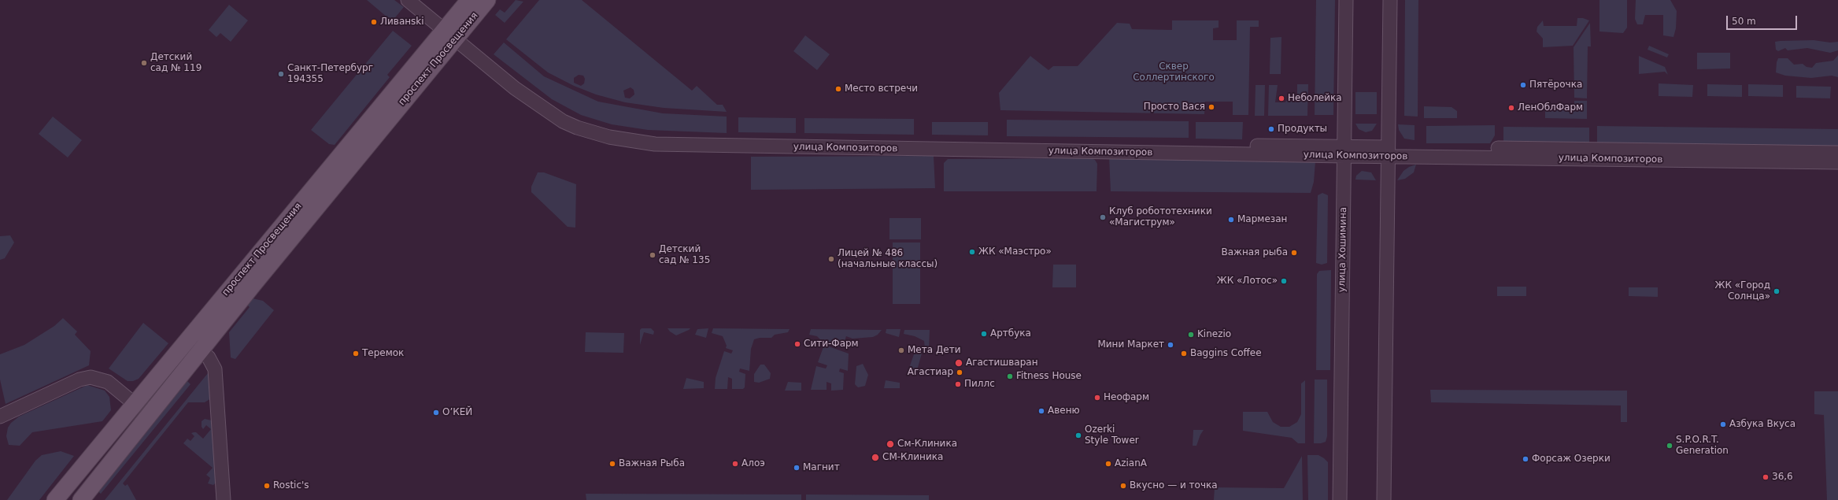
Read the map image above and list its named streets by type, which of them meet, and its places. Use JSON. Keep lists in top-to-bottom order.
{
  "streets": {
    "main road": ["проспект Просвещения"],
    "street": ["улица Композиторов", "улица Хошимина"]
  },
  "crossings": [
    ["проспект Просвещения", "улица Композиторов"],
    ["улица Композиторов", "улица Хошимина"]
  ],
  "parks": ["Сквер Соллертинского"],
  "places": [
    "Ливанski",
    "Детский сад № 119",
    "Санкт-Петербург 194355",
    "Пятёрочка",
    "Место встречи",
    "Неболейка",
    "Просто Вася",
    "ЛенОблФарм",
    "Продукты",
    "Клуб робототехники «Магиструм»",
    "Мармезан",
    "ЖК «Маэстро»",
    "Важная рыба",
    "Детский сад № 135",
    "Лицей № 486 (начальные классы)",
    "ЖК «Лотос»",
    "ЖК «Город Солнца»",
    "Артбука",
    "Kinezio",
    "Сити-Фарм",
    "Мини Маркет",
    "Мета Дети",
    "Теремок",
    "Baggins Coffee",
    "Агастишваран",
    "Агастиар",
    "Fitness House",
    "Пиллс",
    "Неофарм",
    "Авеню",
    "О’КЕЙ",
    "Азбука Вкуса",
    "Ozerki Style Tower",
    "См-Клиника",
    "S.P.O.R.T. Generation",
    "СМ-Клиника",
    "Форсаж Озерки",
    "Важная Рыба",
    "Алоэ",
    "AzianA",
    "Магнит",
    "36,6",
    "Rostic's",
    "Вкусно — и точка"
  ],
  "scale_bar": "50 m"
}
